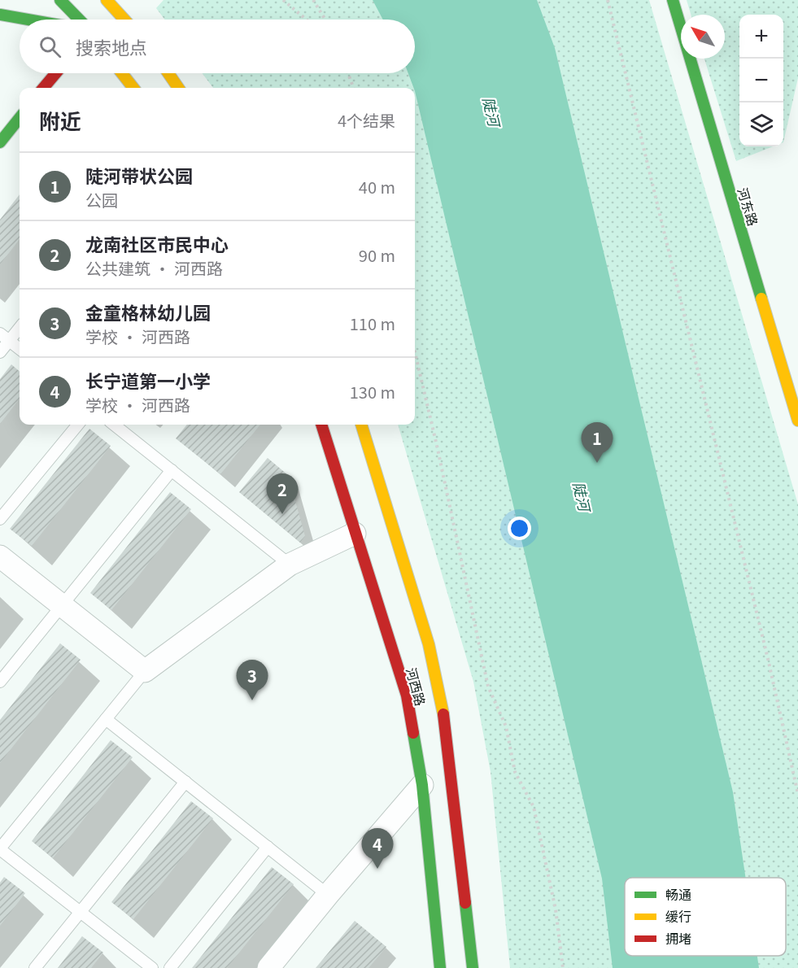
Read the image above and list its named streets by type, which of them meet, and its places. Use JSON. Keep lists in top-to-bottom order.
{
  "streets": {
    "main road": ["河东路", "河西路"]
  },
  "water": ["陡河"],
  "legend": ["畅通", "缓行", "拥堵"],
  "north": "top left",
  "page": {
    "map_buttons": ["+", "−"],
    "search": "搜索地点",
    "heading": ["附近", "4个结果"],
    "list": [
      {
        "mark": "1",
        "name": "陡河带状公园",
        "note": "公园",
        "value": "40 m"
      },
      {
        "mark": "2",
        "name": "龙南社区市民中心",
        "note": "公共建筑 · 河西路",
        "value": "90 m"
      },
      {
        "mark": "3",
        "name": "金童格林幼儿园",
        "note": "学校 · 河西路",
        "value": "110 m"
      },
      {
        "mark": "4",
        "name": "长宁道第一小学",
        "note": "学校 · 河西路",
        "value": "130 m"
      }
    ],
    "pins": [
      "1",
      "2",
      "3",
      "4"
    ]
  }
}
